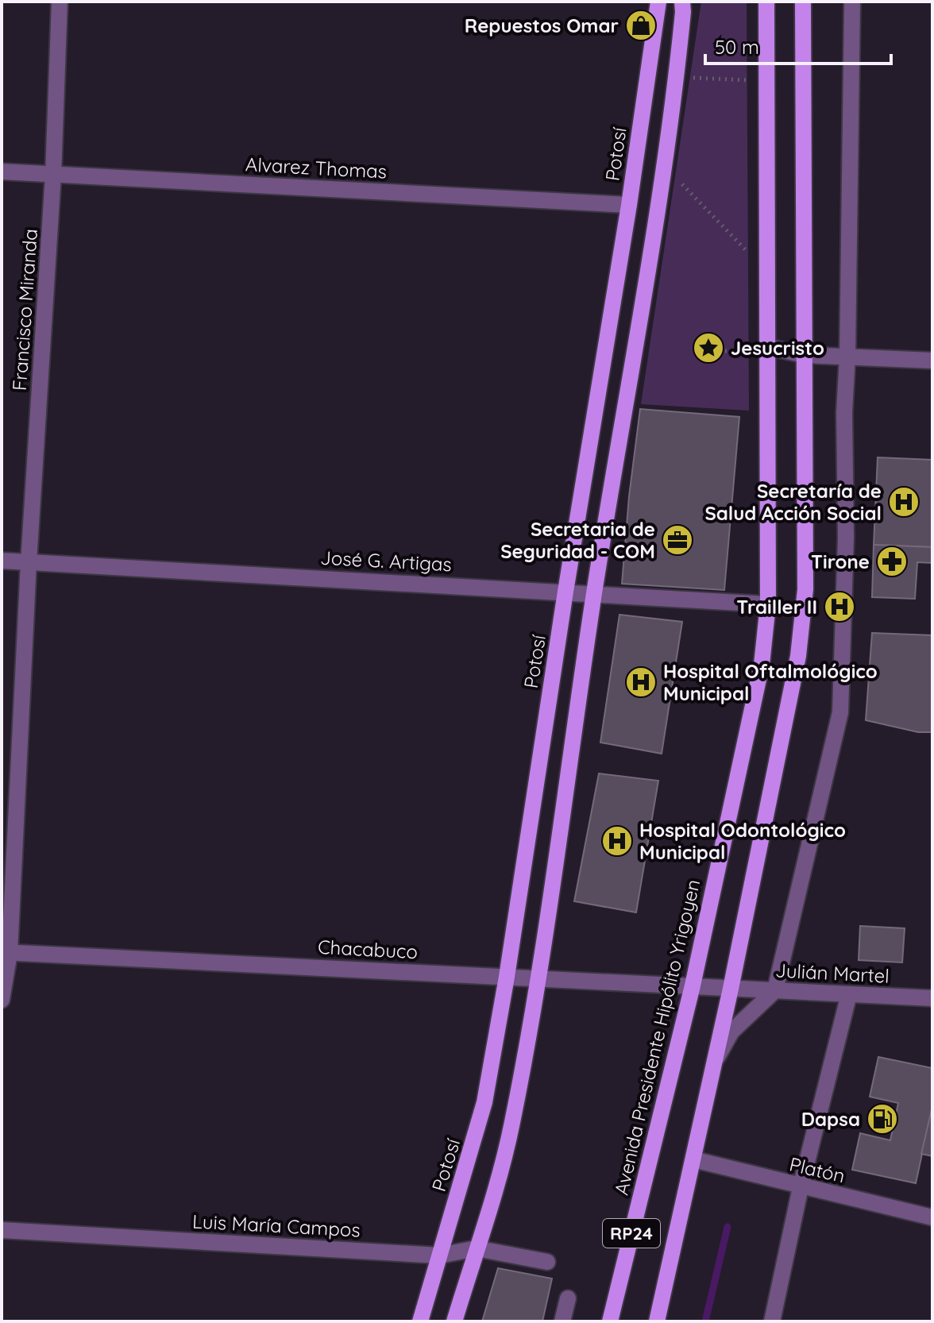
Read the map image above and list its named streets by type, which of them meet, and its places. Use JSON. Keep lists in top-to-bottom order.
{
  "streets": {
    "main road": ["Potosí", "Avenida Presidente Hipólito Yrigoyen", "RP24"],
    "street": [
      "Alvarez Thomas",
      "Francisco Miranda",
      "José G. Artigas",
      "Chacabuco",
      "Julián Martel",
      "Platón",
      "Luis María Campos"
    ]
  },
  "crossings": [
    ["Potosí", "Alvarez Thomas"],
    ["Potosí", "José G. Artigas"],
    ["Potosí", "Chacabuco"],
    ["Potosí", "Luis María Campos"],
    ["Alvarez Thomas", "Francisco Miranda"],
    ["Francisco Miranda", "José G. Artigas"],
    ["Francisco Miranda", "Chacabuco"],
    ["José G. Artigas", "Avenida Presidente Hipólito Yrigoyen"],
    ["Chacabuco", "Julián Martel"],
    ["Chacabuco", "Avenida Presidente Hipólito Yrigoyen"],
    ["Chacabuco", "RP24"],
    ["Julián Martel", "RP24"],
    ["Platón", "RP24"]
  ],
  "places": {
    "shop": ["Repuestos Omar"],
    "place": ["Jesucristo"],
    "hospital": [
      "Secretaría de Salud Acción Social",
      "Trailler II",
      "Hospital Oftalmológico Municipal",
      "Hospital Odontológico Municipal"
    ],
    "office": ["Secretaria de Seguridad - COM"],
    "pharmacy": ["Tirone"],
    "fuel station": ["Dapsa"]
  },
  "scale_bar": "50 m"
}
